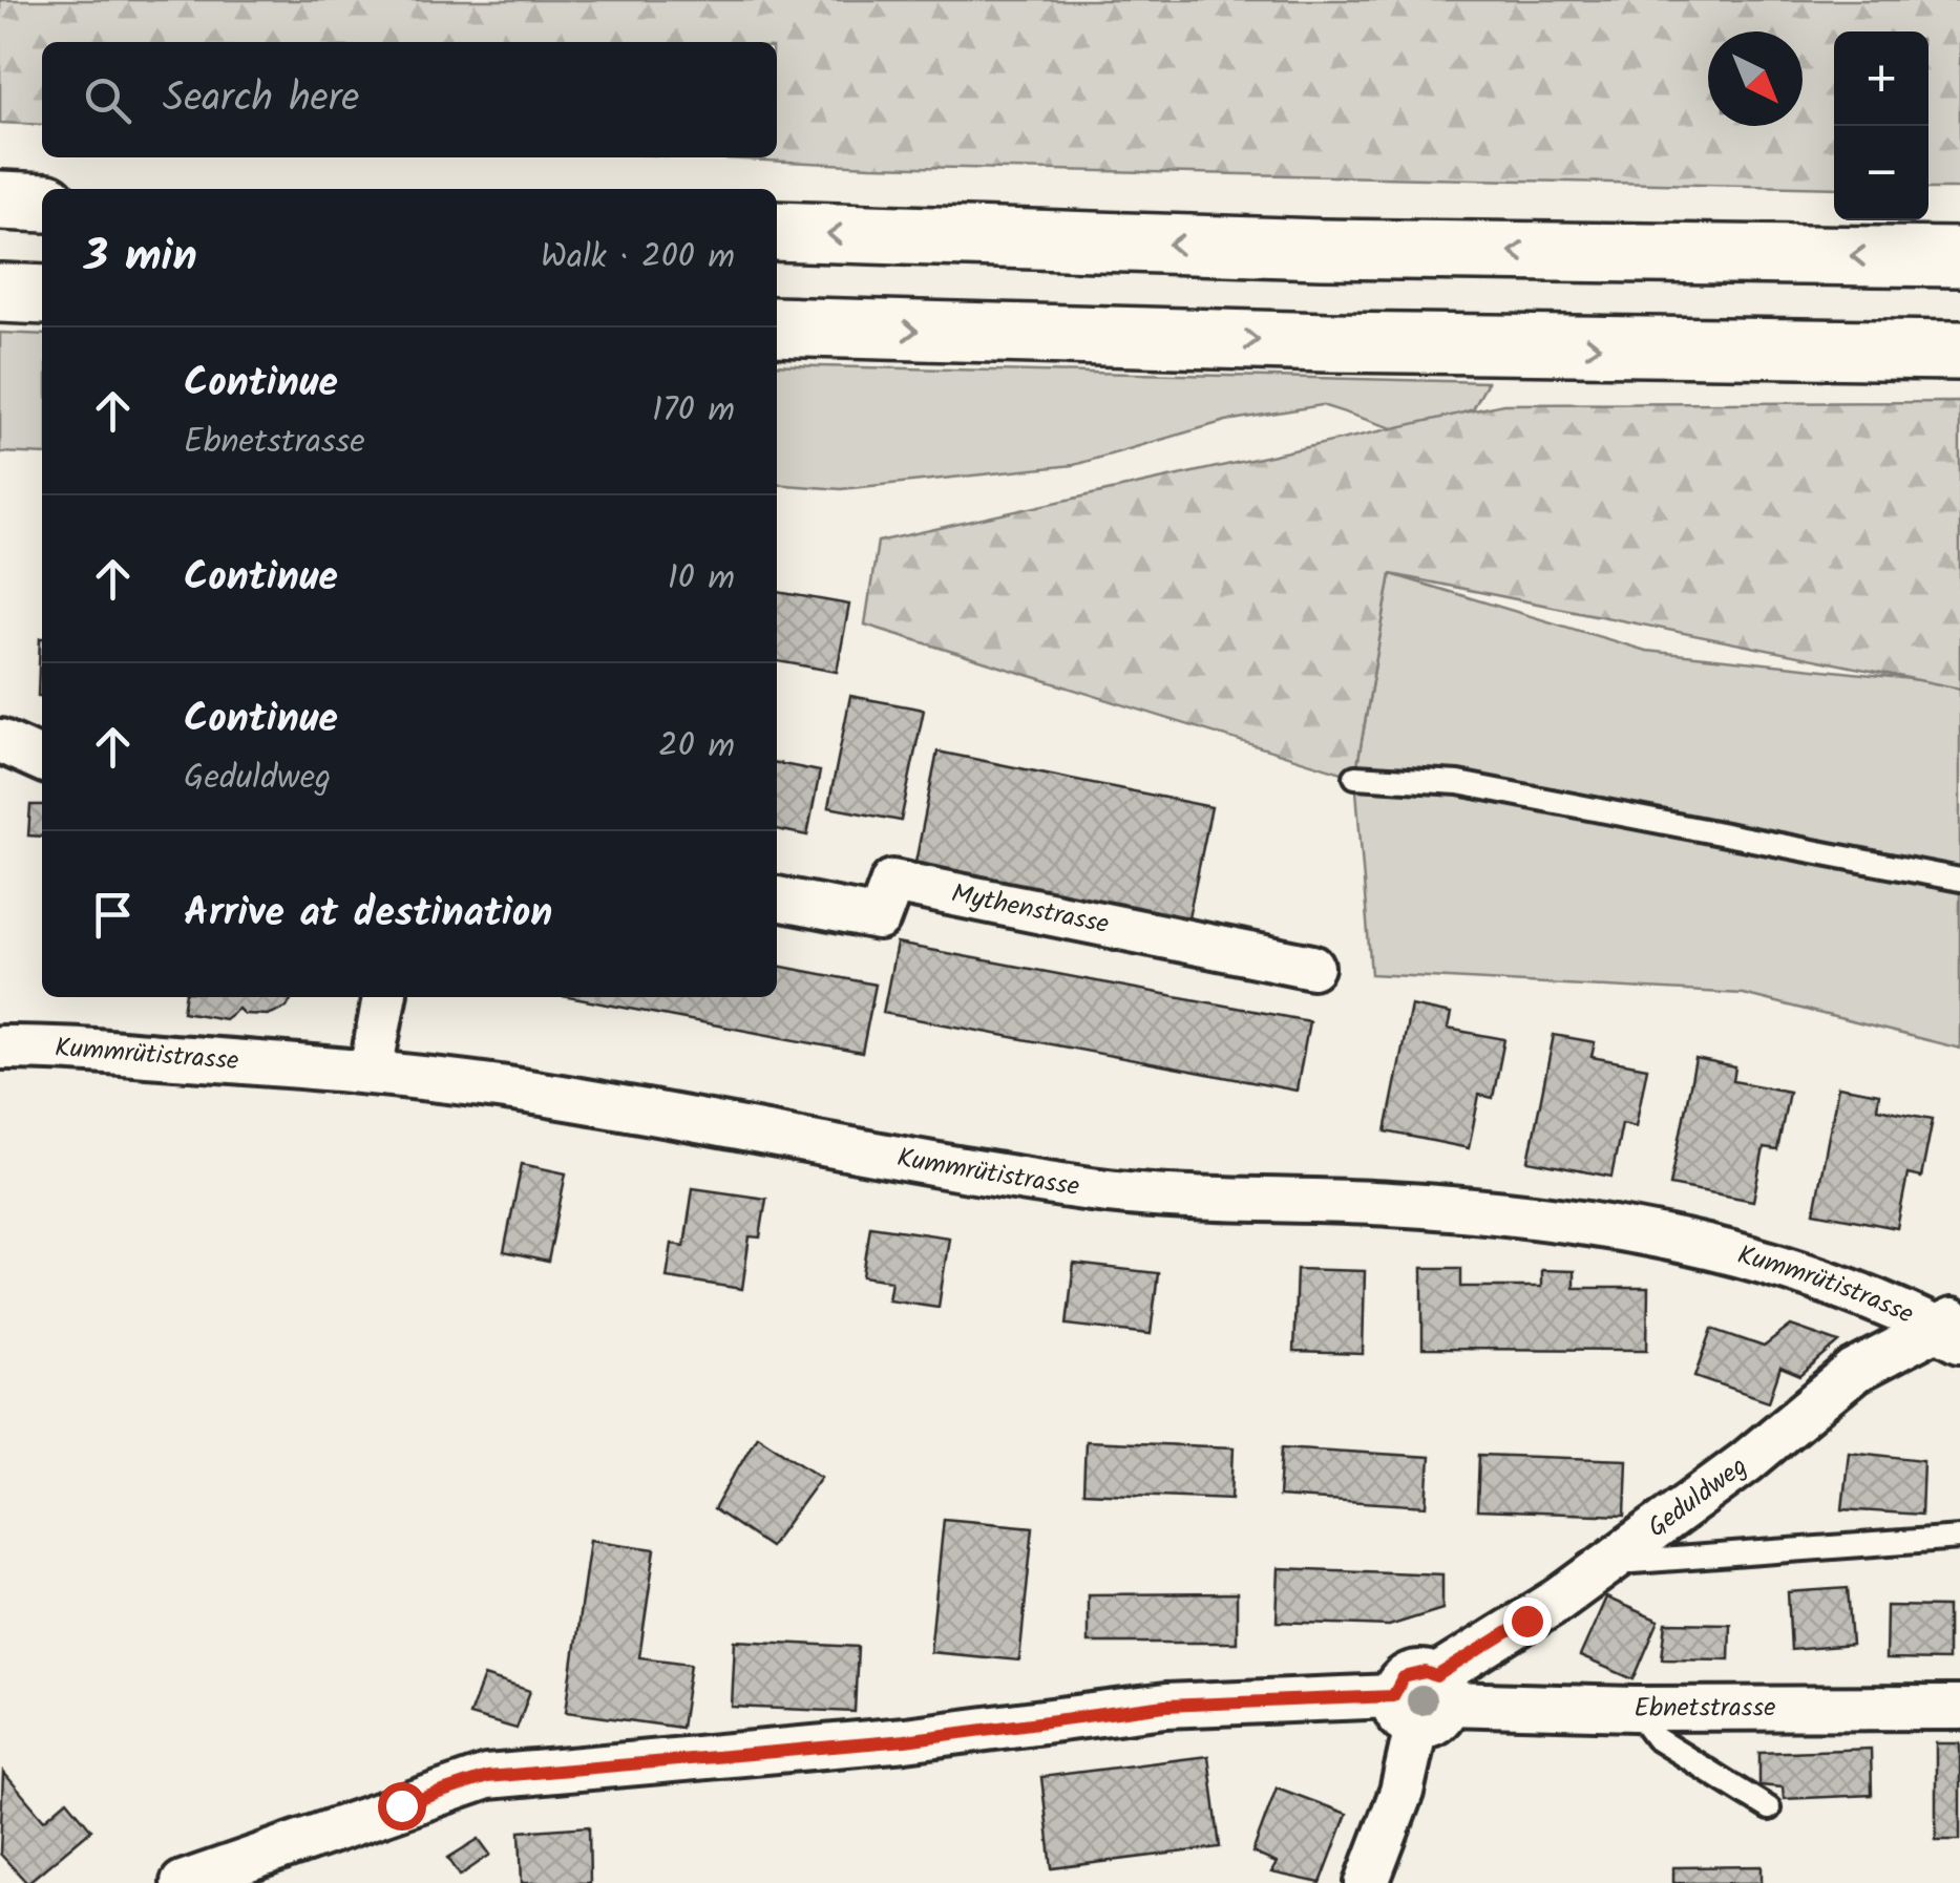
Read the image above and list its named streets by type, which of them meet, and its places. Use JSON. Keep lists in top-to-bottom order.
{
  "streets": {
    "street": [
      "Mythenstrasse",
      "Kummrütistrasse",
      "Geduldweg",
      "Ebnetstrasse"
    ]
  },
  "crossings": [
    ["Kummrütistrasse", "Geduldweg"],
    ["Geduldweg", "Ebnetstrasse"]
  ],
  "north": "bottom right",
  "page": {
    "map_buttons": ["+", "−"],
    "search": "Search here",
    "heading": ["3 min", "Walk · 200 m"],
    "list": [
      ["Continue", "Ebnetstrasse", "170 m"],
      ["Continue", "10 m"],
      ["Continue", "Geduldweg", "20 m"],
      "Arrive at destination"
    ]
  }
}
